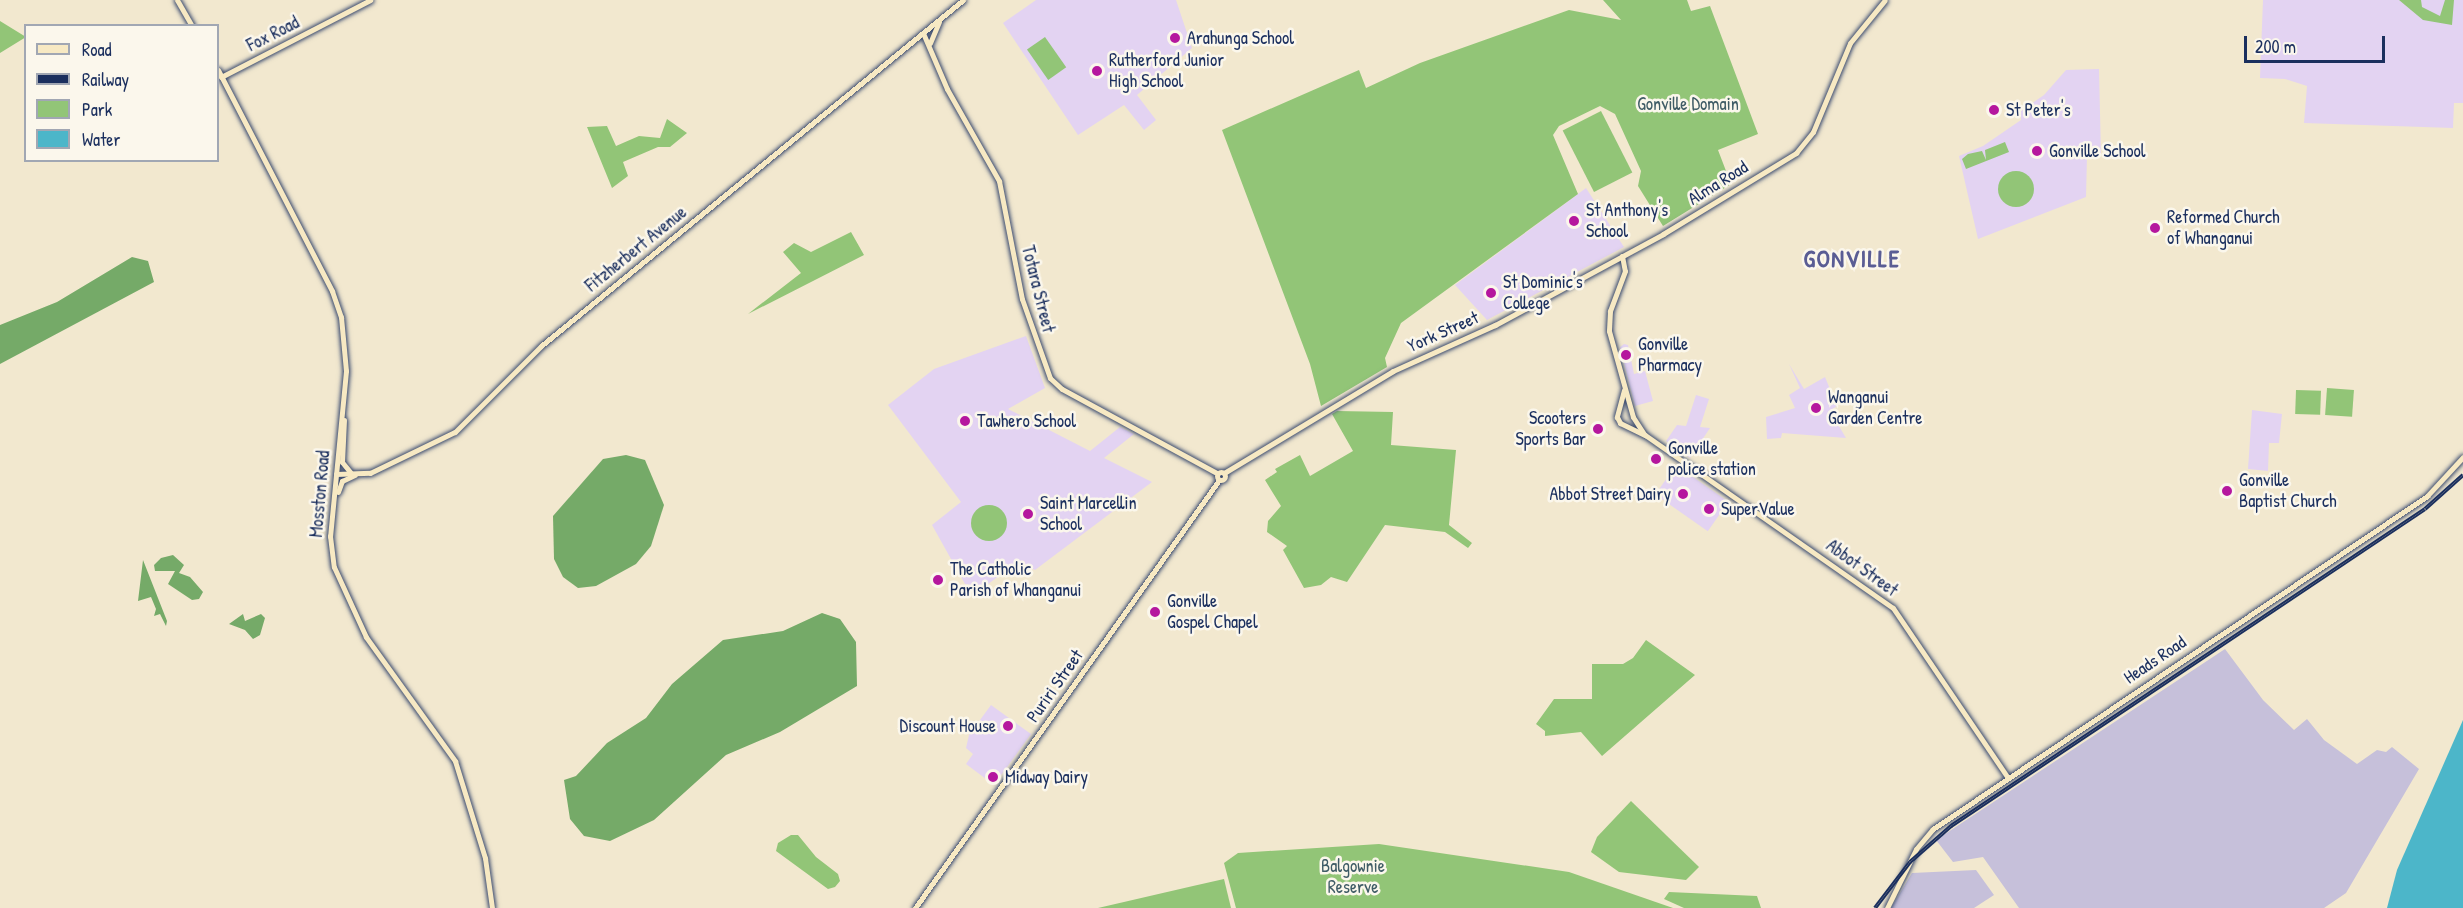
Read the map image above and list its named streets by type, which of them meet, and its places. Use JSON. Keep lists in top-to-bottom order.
{
  "streets": {
    "street": [
      "Fox Road",
      "Alma Road",
      "Fitzherbert Avenue",
      "Totara Street",
      "York Street",
      "Mosston Road",
      "Abbot Street",
      "Heads Road",
      "Puriri Street"
    ]
  },
  "crossings": [
    ["Fox Road", "Mosston Road"],
    ["Alma Road", "York Street"],
    ["Fitzherbert Avenue", "Totara Street"],
    ["Fitzherbert Avenue", "Mosston Road"],
    ["Totara Street", "Puriri Street"],
    ["York Street", "Puriri Street"],
    ["Abbot Street", "Heads Road"]
  ],
  "districts": ["GONVILLE"],
  "parks": ["Gonville Domain", "Balgownie Reserve"],
  "places": [
    "Arahunga School",
    "Rutherford Junior High School",
    "St Peter's",
    "Gonville School",
    "St Anthony's School",
    "Reformed Church of Whanganui",
    "St Dominic's College",
    "Gonville Pharmacy",
    "Wanganui Garden Centre",
    "Tawhero School",
    "Scooters Sports Bar",
    "Gonville police station",
    "Gonville Baptist Church",
    "Abbot Street Dairy",
    "SuperValue",
    "Saint Marcellin School",
    "The Catholic Parish of Whanganui",
    "Gonville Gospel Chapel",
    "Discount House",
    "Midway Dairy"
  ],
  "legend": [
    "Road",
    "Railway",
    "Park",
    "Water"
  ],
  "scale_bar": "200 m"
}
